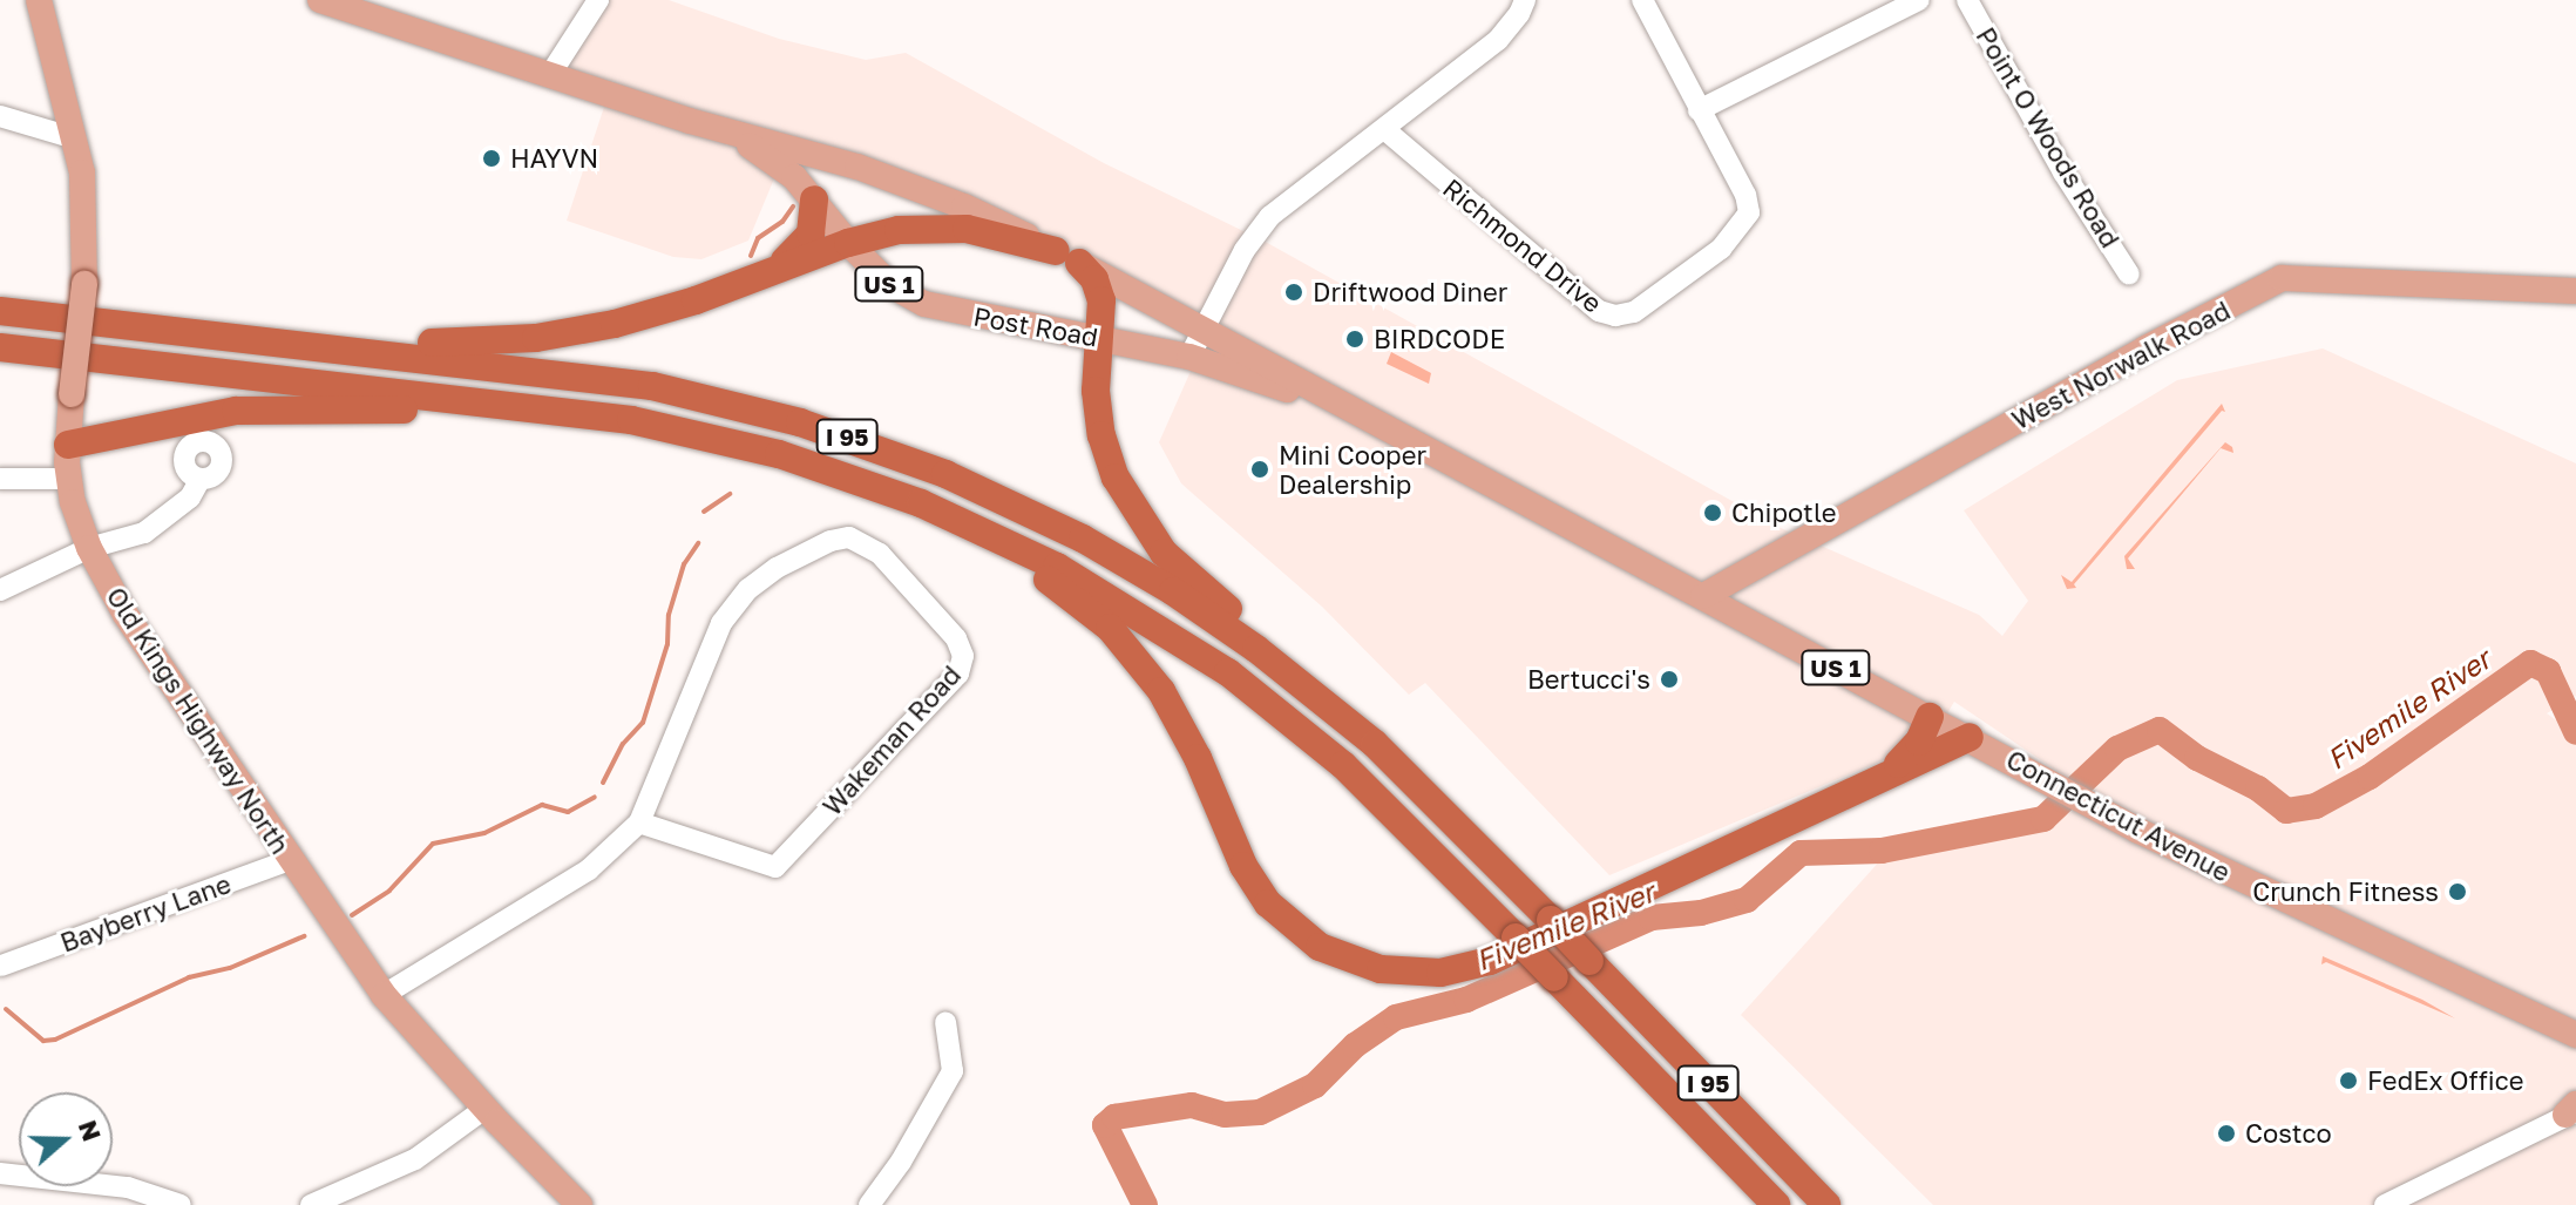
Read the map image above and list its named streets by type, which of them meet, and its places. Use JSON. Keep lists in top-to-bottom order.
{
  "streets": {
    "highway": ["I 95"],
    "main road": [
      "US 1",
      "Post Road",
      "West Norwalk Road",
      "Old Kings Highway North",
      "Connecticut Avenue"
    ],
    "street": [
      "Point O Woods Road",
      "Richmond Drive",
      "Wakeman Road",
      "Bayberry Lane"
    ]
  },
  "crossings": [
    ["Post Road", "West Norwalk Road"],
    ["Post Road", "Connecticut Avenue"],
    ["Old Kings Highway North", "Wakeman Road"],
    ["Old Kings Highway North", "Bayberry Lane"]
  ],
  "water": ["Fivemile River"],
  "places": [
    "HAYVN",
    "Driftwood Diner",
    "BIRDCODE",
    "Mini Cooper Dealership",
    "Chipotle",
    "Bertucci's",
    "Crunch Fitness",
    "FedEx Office",
    "Costco"
  ],
  "north": "right"
}
